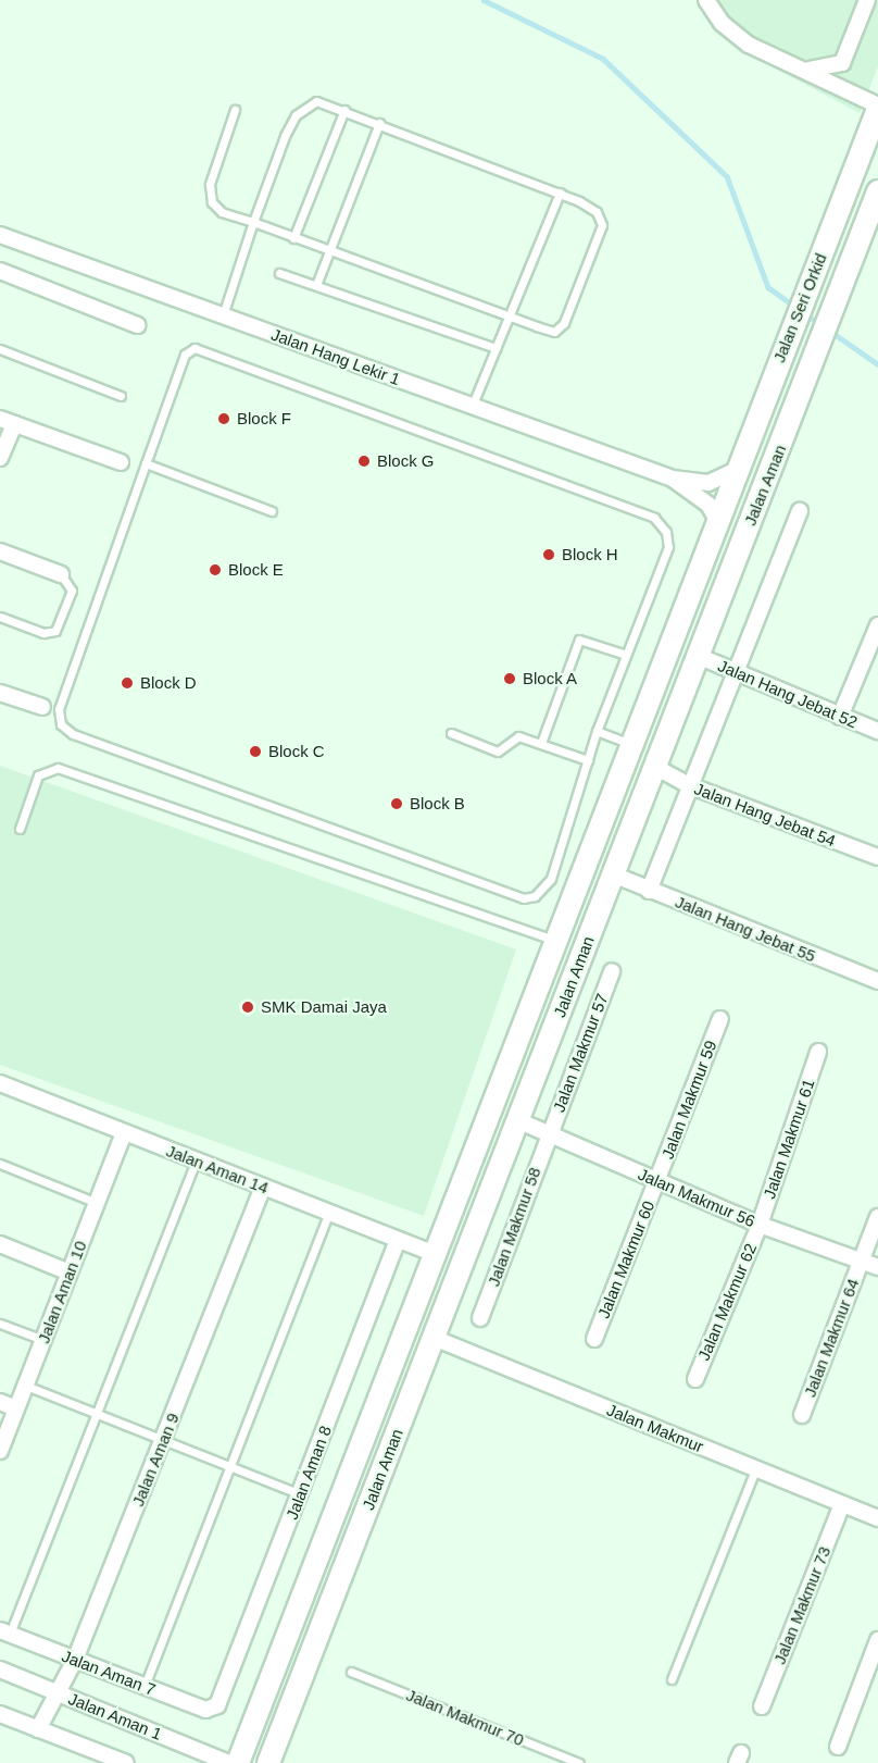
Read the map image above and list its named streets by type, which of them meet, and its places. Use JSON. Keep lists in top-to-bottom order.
{
  "streets": {
    "main road": ["Jalan Seri Orkid", "Jalan Aman"],
    "street": [
      "Jalan Hang Lekir 1",
      "Jalan Hang Jebat 52",
      "Jalan Hang Jebat 54",
      "Jalan Hang Jebat 55",
      "Jalan Makmur 57",
      "Jalan Makmur 59",
      "Jalan Makmur 61",
      "Jalan Aman 14",
      "Jalan Makmur 56",
      "Jalan Makmur 58",
      "Jalan Makmur 60",
      "Jalan Aman 10",
      "Jalan Makmur 62",
      "Jalan Makmur 64",
      "Jalan Makmur",
      "Jalan Aman 9",
      "Jalan Aman 8",
      "Jalan Makmur 73",
      "Jalan Aman 7",
      "Jalan Aman 1"
    ],
    "lane": ["Jalan Makmur 70"]
  },
  "crossings": [
    ["Jalan Seri Orkid", "Jalan Hang Lekir 1"],
    ["Jalan Seri Orkid", "Jalan Aman"],
    ["Jalan Hang Lekir 1", "Jalan Aman"],
    ["Jalan Aman", "Jalan Hang Jebat 52"],
    ["Jalan Aman", "Jalan Hang Jebat 54"],
    ["Jalan Aman", "Jalan Hang Jebat 55"],
    ["Jalan Aman", "Jalan Aman 14"],
    ["Jalan Aman", "Jalan Makmur 56"],
    ["Jalan Aman", "Jalan Makmur"],
    ["Jalan Makmur 57", "Jalan Makmur 56"],
    ["Jalan Makmur 57", "Jalan Makmur 58"],
    ["Jalan Makmur 59", "Jalan Makmur 56"],
    ["Jalan Makmur 59", "Jalan Makmur 60"],
    ["Jalan Makmur 61", "Jalan Makmur 56"],
    ["Jalan Makmur 61", "Jalan Makmur 62"],
    ["Jalan Aman 14", "Jalan Aman 10"],
    ["Jalan Aman 14", "Jalan Aman 9"],
    ["Jalan Aman 14", "Jalan Aman 8"],
    ["Jalan Makmur 56", "Jalan Makmur 58"],
    ["Jalan Makmur 56", "Jalan Makmur 60"],
    ["Jalan Makmur 56", "Jalan Makmur 62"],
    ["Jalan Makmur 56", "Jalan Makmur 64"],
    ["Jalan Makmur", "Jalan Makmur 73"],
    ["Jalan Aman 9", "Jalan Aman 7"],
    ["Jalan Aman 9", "Jalan Aman 1"],
    ["Jalan Aman 8", "Jalan Aman 7"]
  ],
  "places": [
    "Block F",
    "Block G",
    "Block H",
    "Block E",
    "Block A",
    "Block D",
    "Block C",
    "Block B",
    "SMK Damai Jaya"
  ]
}
